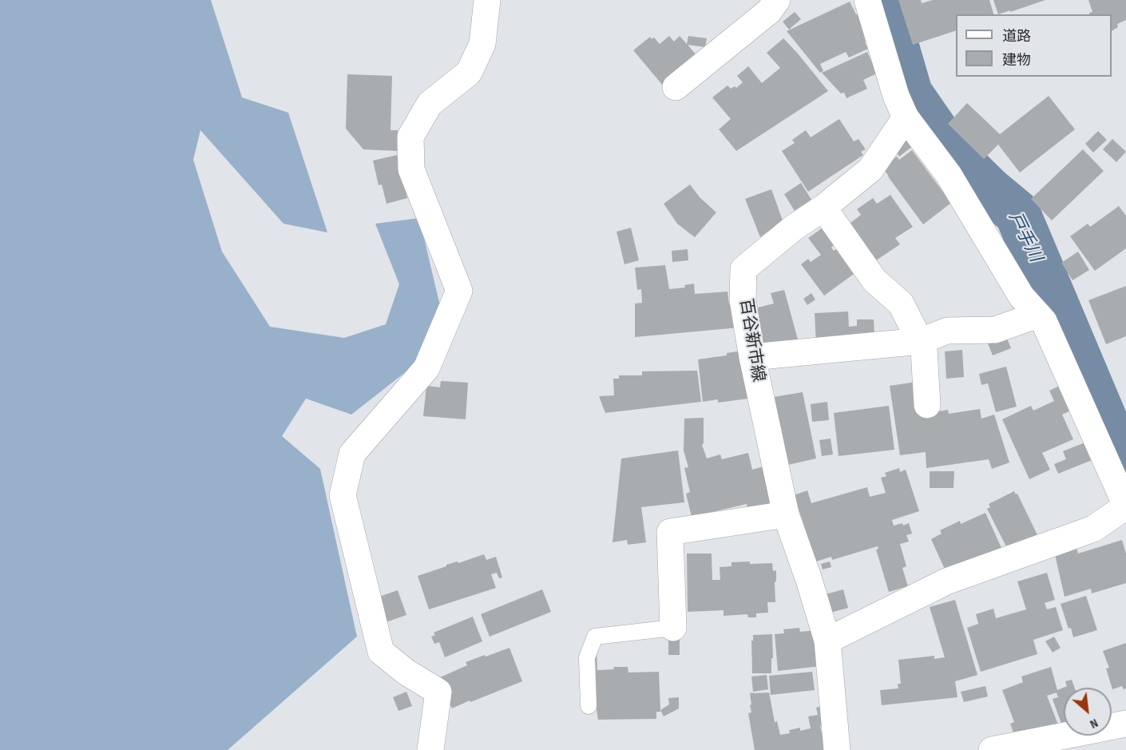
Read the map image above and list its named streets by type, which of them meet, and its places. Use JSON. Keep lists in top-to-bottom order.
{
  "streets": {
    "street": ["百谷新市線"]
  },
  "water": ["戸手川"],
  "legend": ["道路", "建物"],
  "north": "bottom right"
}
